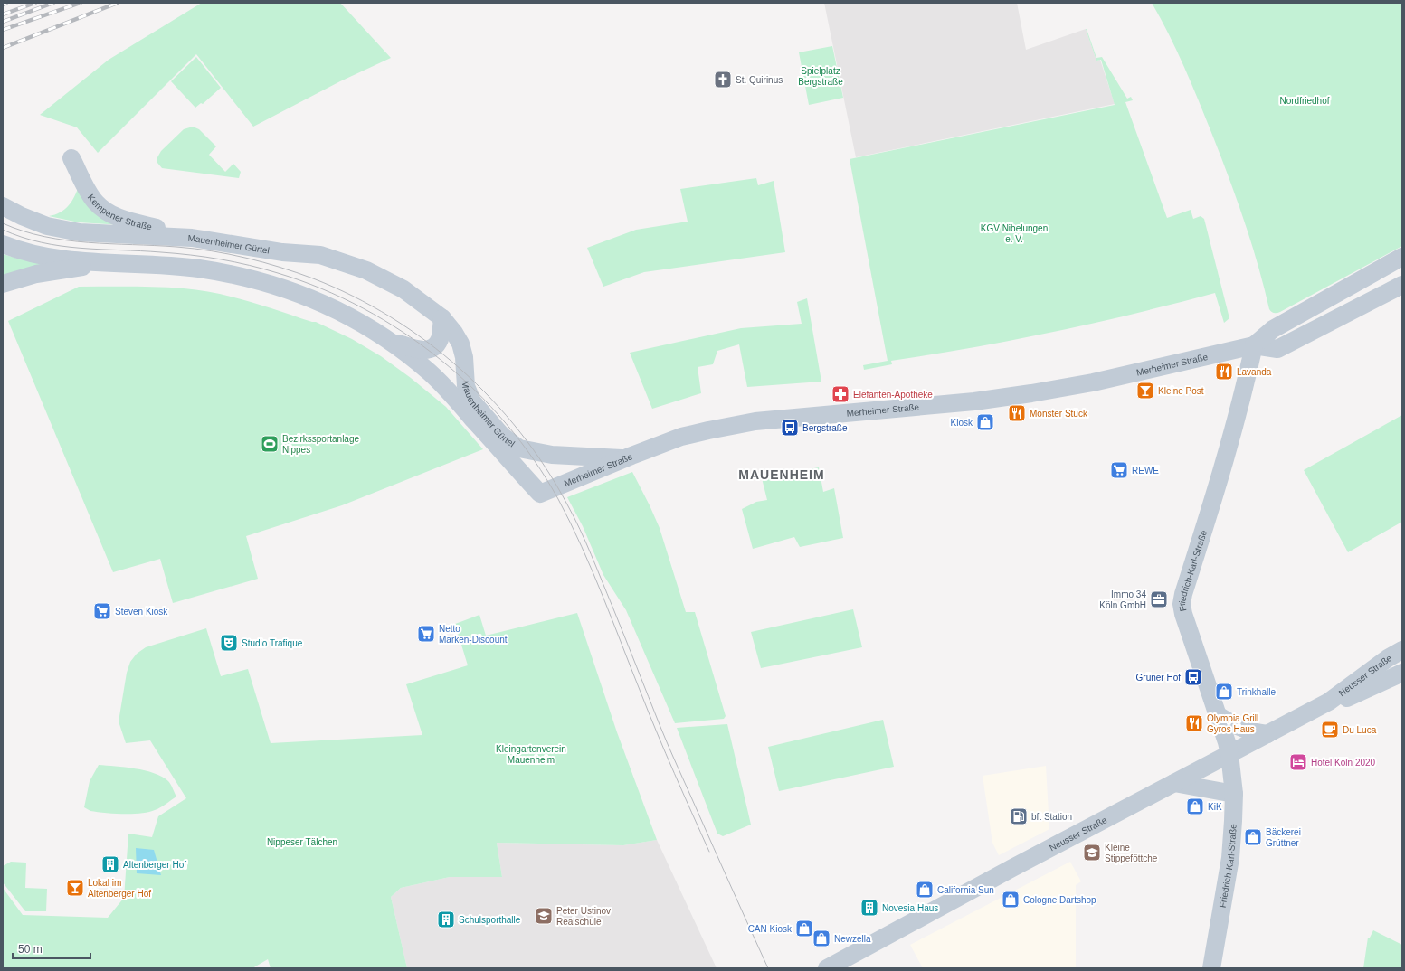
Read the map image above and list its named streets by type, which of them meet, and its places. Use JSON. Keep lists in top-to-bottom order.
{
  "streets": {
    "main road": [
      "Kempener Straße",
      "Mauenheimer Gürtel",
      "Merheimer Straße",
      "Friedrich-Karl-Straße",
      "Neusser Straße"
    ]
  },
  "crossings": [
    ["Kempener Straße", "Mauenheimer Gürtel"],
    ["Mauenheimer Gürtel", "Merheimer Straße"],
    ["Merheimer Straße", "Friedrich-Karl-Straße"],
    ["Friedrich-Karl-Straße", "Neusser Straße"]
  ],
  "districts": ["MAUENHEIM"],
  "parks": [
    "Spielplatz Bergstraße",
    "Nordfriedhof",
    "KGV Nibelungen e. V.",
    "Kleingartenverein Mauenheim",
    "Nippeser Tälchen"
  ],
  "places": {
    "church": ["St. Quirinus"],
    "restaurant": ["Lavanda", "Monster Stück", "Olympia Grill Gyros Haus"],
    "bar": ["Kleine Post", "Lokal im Altenberger Hof"],
    "pharmacy": ["Elefanten-Apotheke"],
    "shop": [
      "Kiosk",
      "Trinkhalle",
      "KiK",
      "Bäckerei Grüttner",
      "California Sun",
      "Cologne Dartshop",
      "CAN Kiosk",
      "Newzella"
    ],
    "bus stop": ["Bergstraße", "Grüner Hof"],
    "sports": ["Bezirkssportanlage Nippes"],
    "supermarket": ["REWE", "Steven Kiosk", "Netto Marken-Discount"],
    "office": ["Immo 34 Köln GmbH"],
    "theatre": ["Studio Trafique"],
    "cafe": ["Du Luca"],
    "hotel": ["Hotel Köln 2020"],
    "fuel station": ["bft Station"],
    "school or university": ["Kleine Stippeföttche", "Peter Ustinov Realschule"],
    "building": ["Altenberger Hof", "Novesia Haus", "Schulsporthalle"]
  },
  "scale_bar": "50 m"
}
